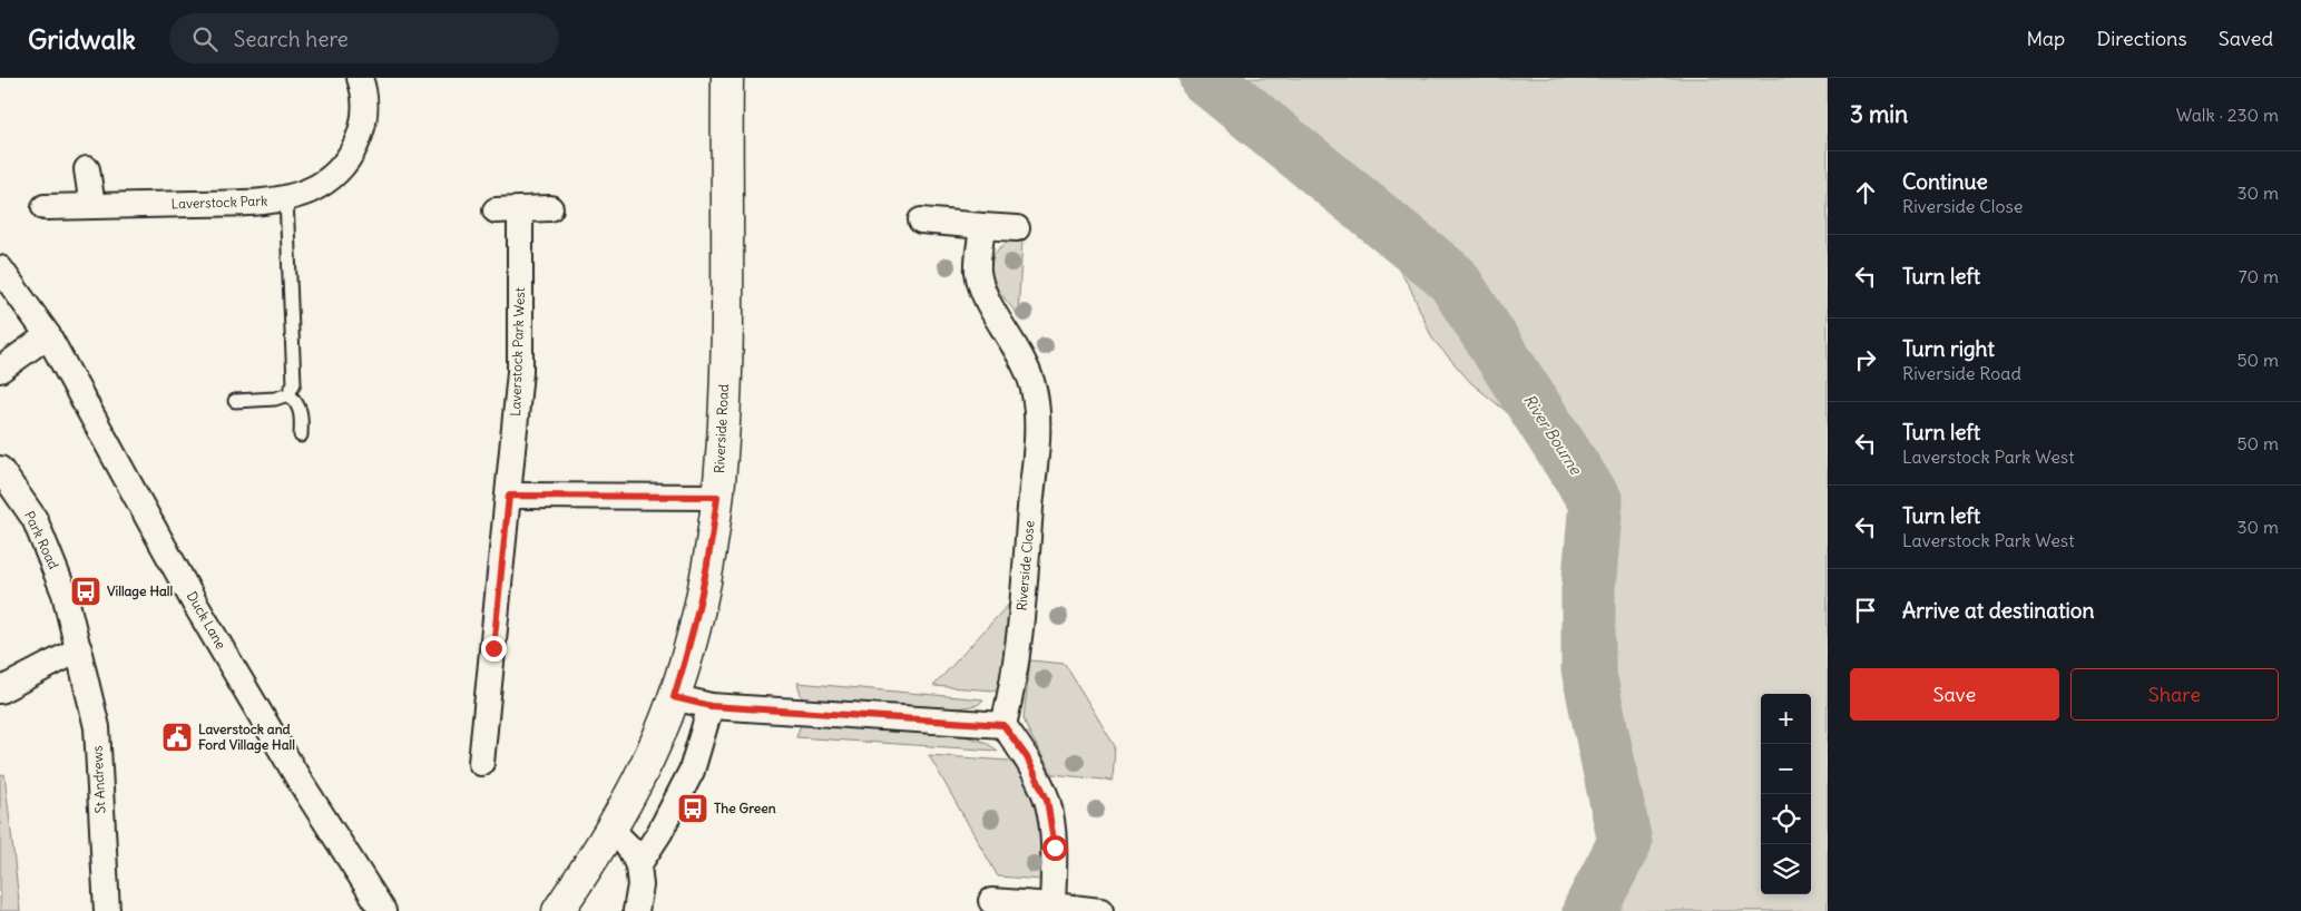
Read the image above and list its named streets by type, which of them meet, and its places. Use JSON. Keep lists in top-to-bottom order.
{
  "streets": {
    "street": [
      "Laverstock Park",
      "Laverstock Park West",
      "Riverside Road",
      "Park Road",
      "Riverside Close",
      "Duck Lane",
      "St Andrews"
    ]
  },
  "crossings": [
    ["Park Road", "St Andrews"]
  ],
  "water": ["River Bourne"],
  "places": {
    "bus stop": ["Village Hall", "The Green"],
    "public building": ["Laverstock and Ford Village Hall"]
  },
  "page": {
    "header": "Gridwalk",
    "search": "Search here",
    "nav": ["Map", "Directions", "Saved"],
    "heading": ["3 min", "Walk · 230 m"],
    "list": [
      ["Continue", "Riverside Close", "30 m"],
      ["Turn left", "70 m"],
      ["Turn right", "Riverside Road", "50 m"],
      ["Turn left", "Laverstock Park West", "50 m"],
      ["Turn left", "Laverstock Park West", "30 m"],
      "Arrive at destination"
    ],
    "buttons": ["Save", "Share"],
    "map_buttons": ["+", "−"]
  }
}
